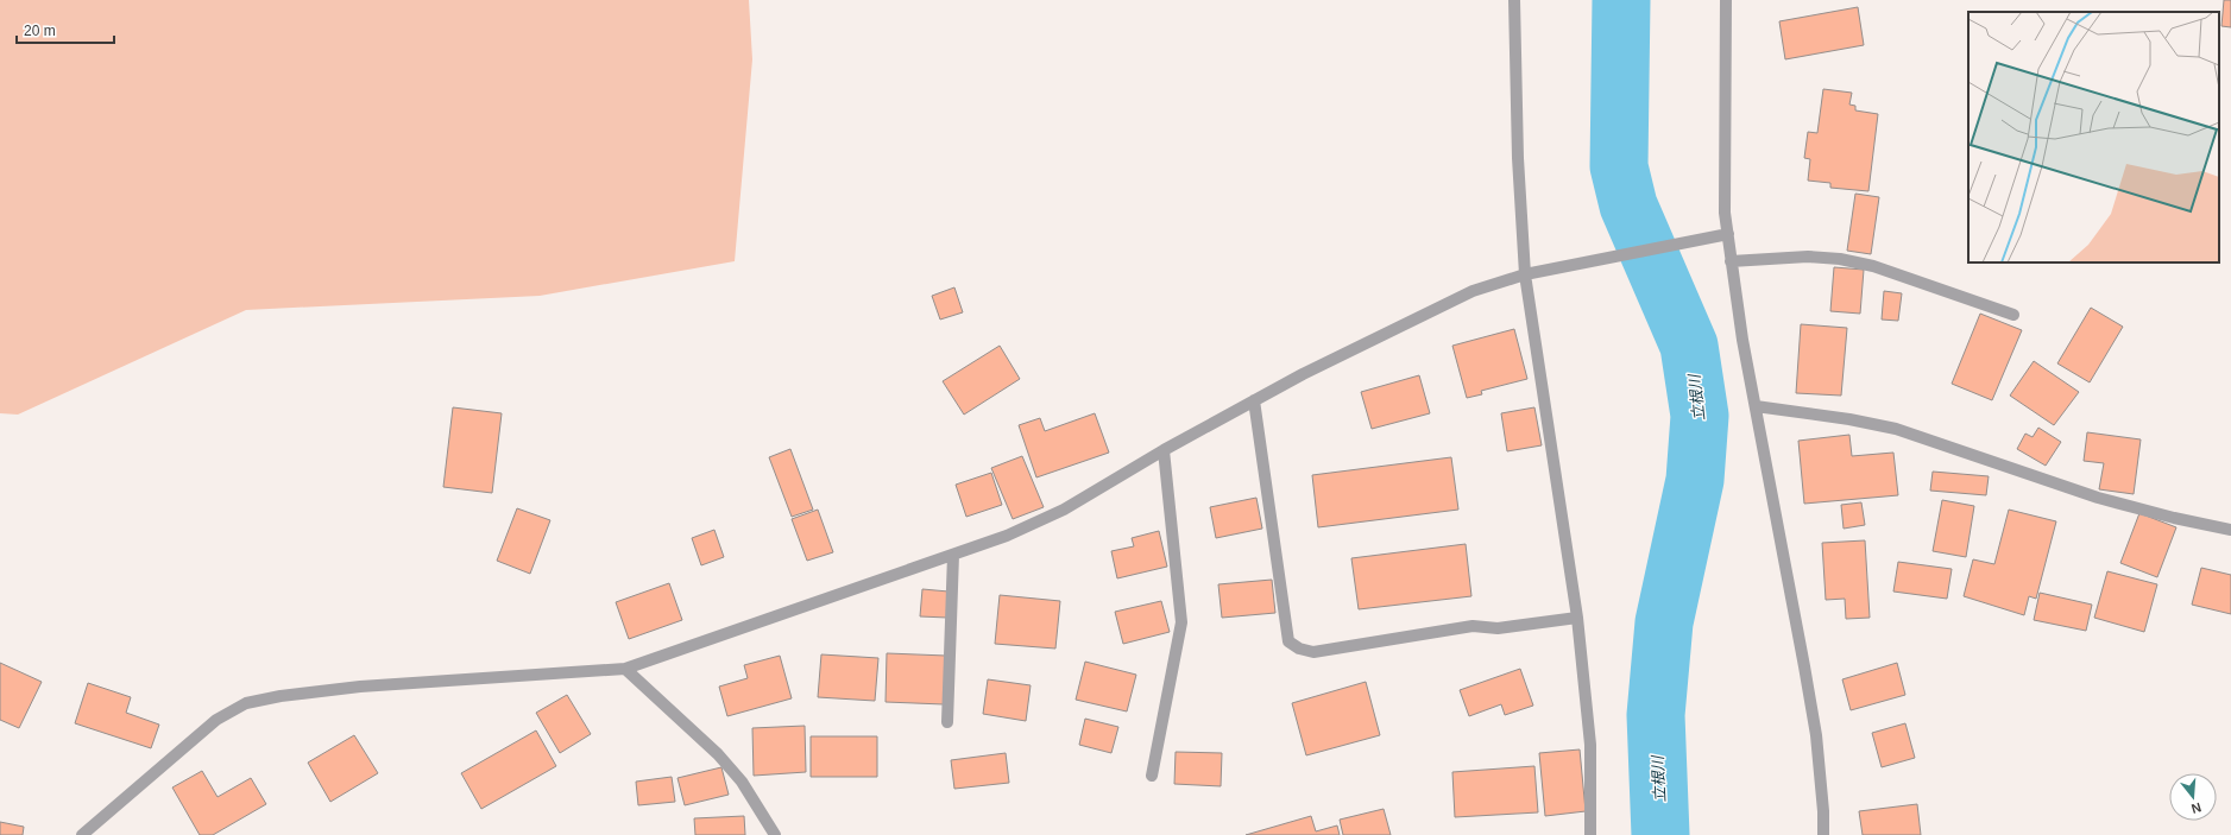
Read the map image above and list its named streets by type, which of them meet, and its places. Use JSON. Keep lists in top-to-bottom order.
{
  "water": ["立根川"],
  "scale_bar": "20 m",
  "north": "bottom"
}
